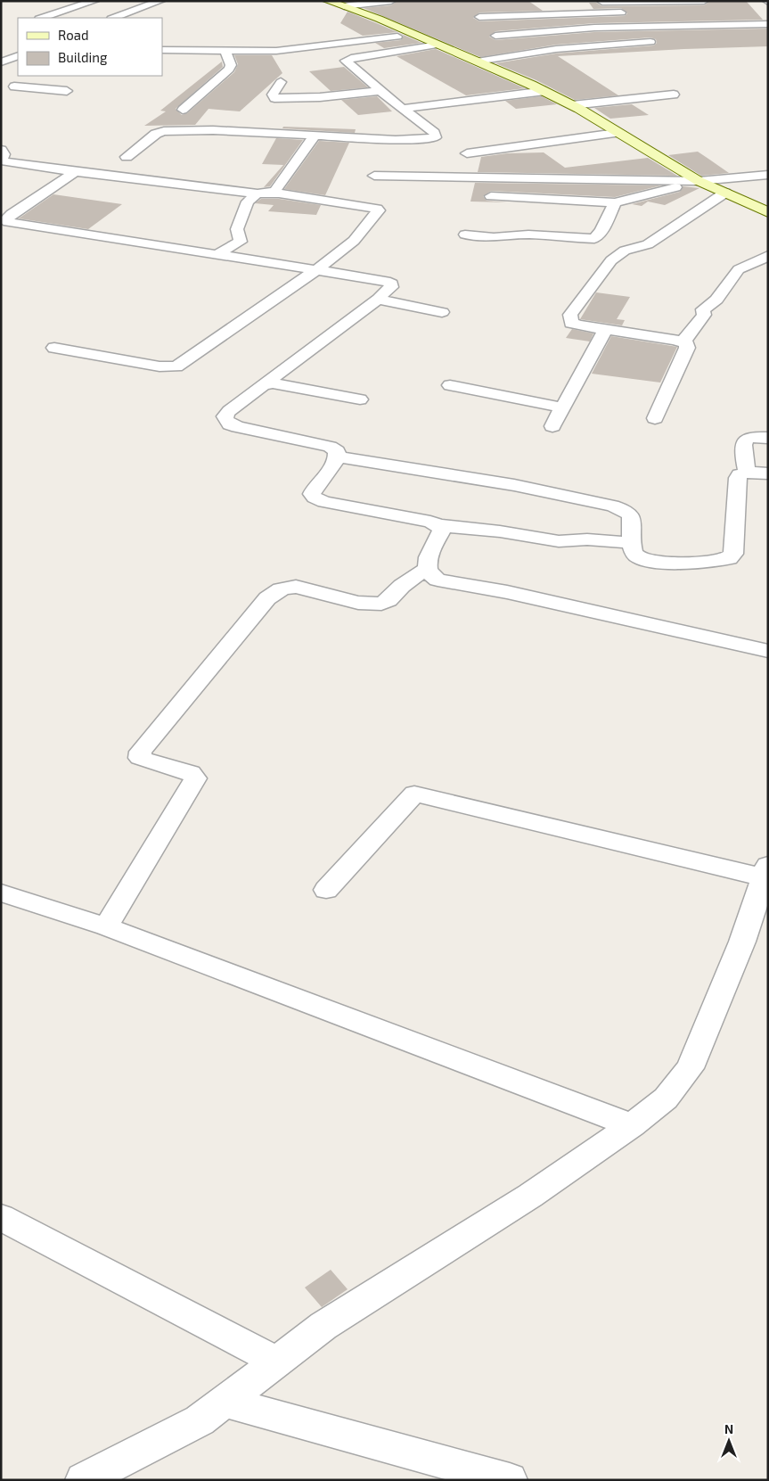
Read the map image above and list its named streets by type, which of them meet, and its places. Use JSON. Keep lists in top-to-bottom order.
{
  "legend": ["Road", "Building"],
  "north": "top"
}
